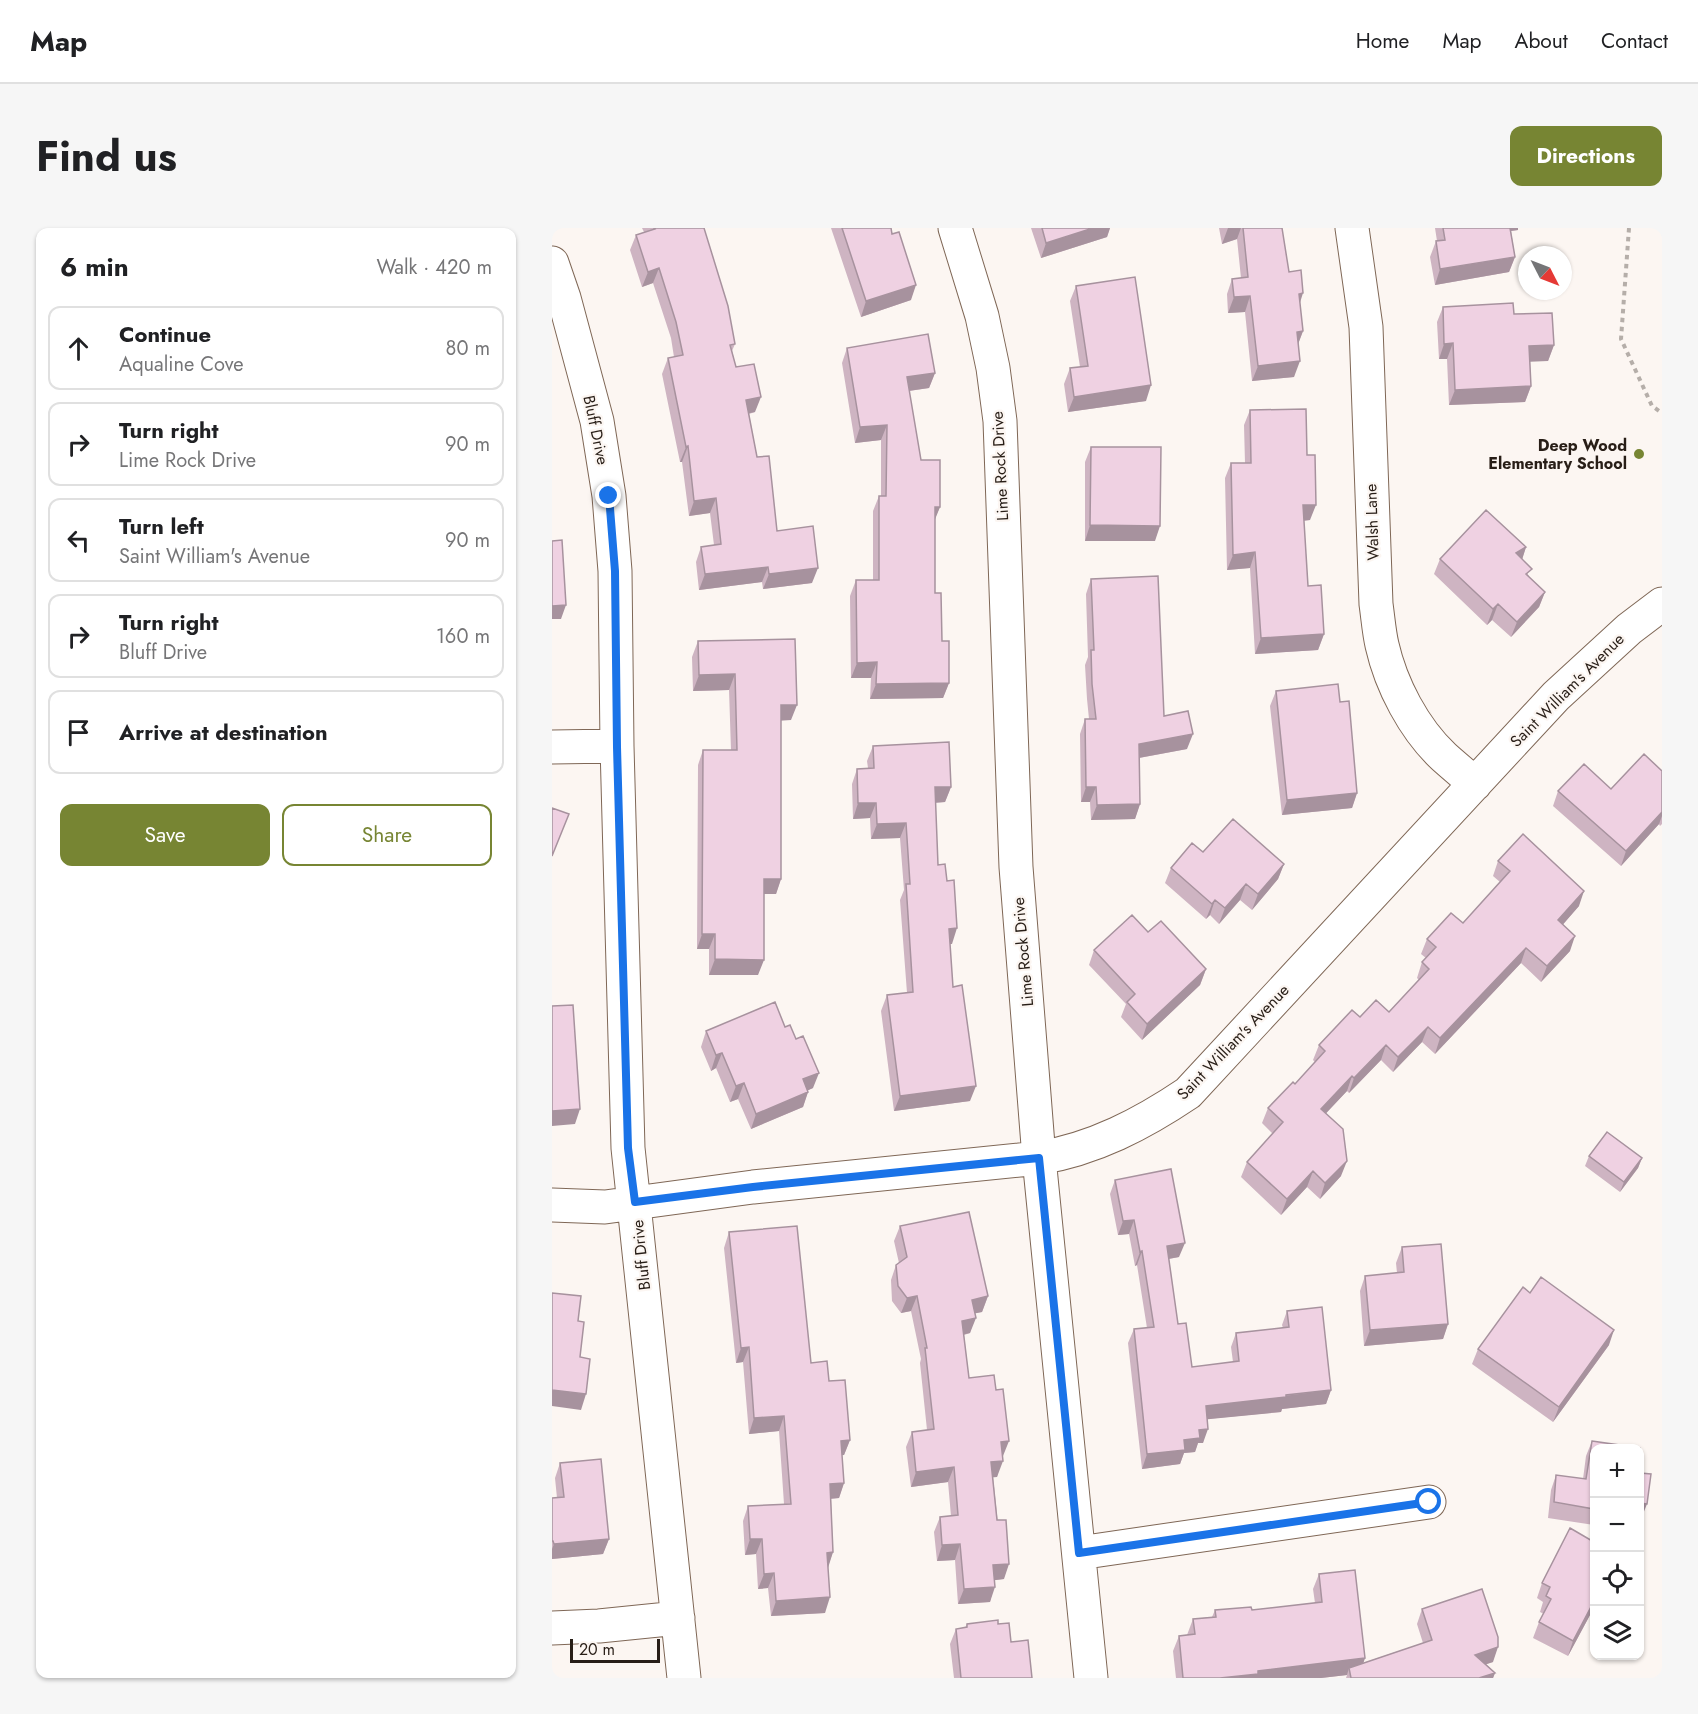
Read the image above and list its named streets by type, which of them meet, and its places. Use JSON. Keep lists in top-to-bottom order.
{
  "streets": {
    "street": [
      "Bluff Drive",
      "Lime Rock Drive",
      "Walsh Lane",
      "Saint William's Avenue"
    ]
  },
  "crossings": [
    ["Bluff Drive", "Saint William's Avenue"],
    ["Lime Rock Drive", "Saint William's Avenue"],
    ["Walsh Lane", "Saint William's Avenue"]
  ],
  "places": ["Deep Wood Elementary School"],
  "scale_bar": "20 m",
  "north": "bottom right",
  "page": {
    "header": "Map",
    "nav": [
      "Home",
      "Map",
      "About",
      "Contact"
    ],
    "title": "Find us",
    "buttons": [
      "Directions",
      ["Save", "Share"]
    ],
    "heading": ["6 min", "Walk · 420 m"],
    "list": [
      ["Continue", "Aqualine Cove", "80 m"],
      ["Turn right", "Lime Rock Drive", "90 m"],
      ["Turn left", "Saint William's Avenue", "90 m"],
      ["Turn right", "Bluff Drive", "160 m"],
      "Arrive at destination"
    ],
    "map_buttons": ["+", "−"],
    "scale": "20 m"
  }
}
